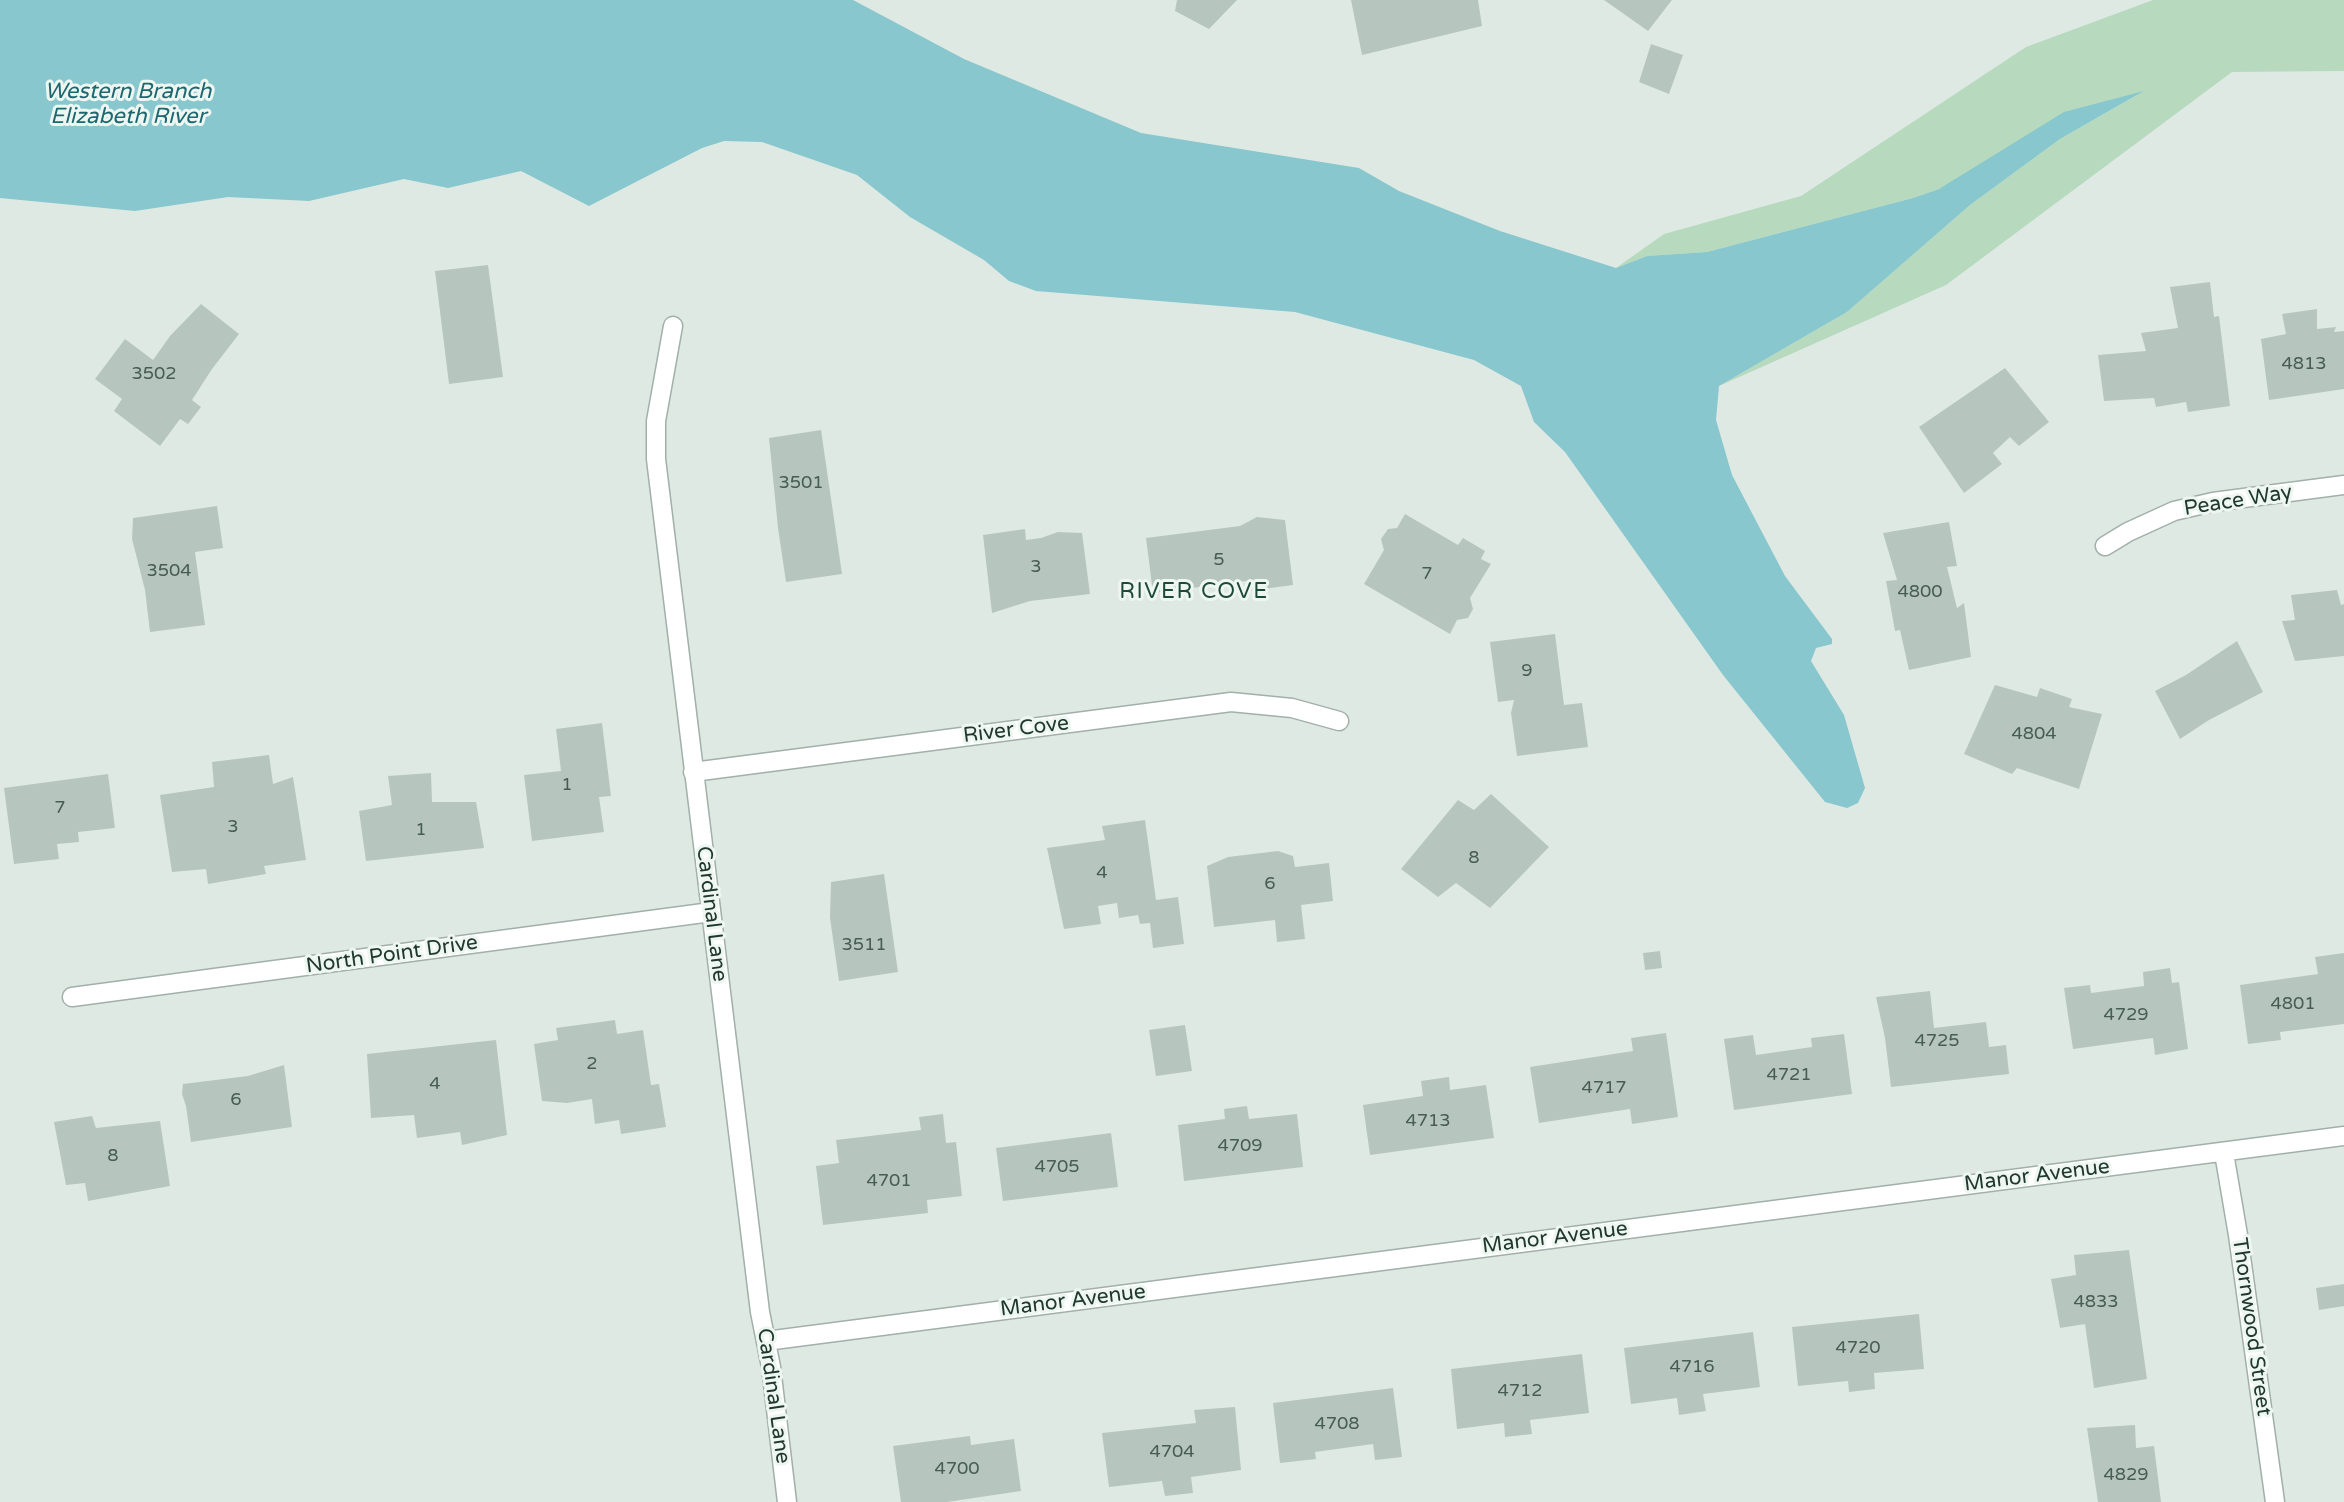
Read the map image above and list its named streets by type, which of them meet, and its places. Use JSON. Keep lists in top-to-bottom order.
{
  "streets": {
    "street": [
      "Peace Way",
      "River Cove",
      "Cardinal Lane",
      "North Point Drive",
      "Manor Avenue",
      "Thornwood Street"
    ]
  },
  "crossings": [
    ["River Cove", "Cardinal Lane"],
    ["Cardinal Lane", "North Point Drive"],
    ["Cardinal Lane", "Manor Avenue"],
    ["Manor Avenue", "Thornwood Street"]
  ],
  "districts": ["RIVER COVE"],
  "water": ["Western Branch Elizabeth River"],
  "house_numbers": [
    "4813",
    "3502",
    "3501",
    "5",
    "3",
    "3504",
    "7",
    "4800",
    "9",
    "4804",
    "1",
    "7",
    "3",
    "1",
    "8",
    "4",
    "6",
    "3511",
    "4801",
    "4729",
    "4725",
    "2",
    "4721",
    "4",
    "4717",
    "6",
    "4713",
    "4709",
    "8",
    "4705",
    "4701",
    "4833",
    "4720",
    "4716",
    "4712",
    "4708",
    "4704",
    "4700",
    "4829"
  ]
}
